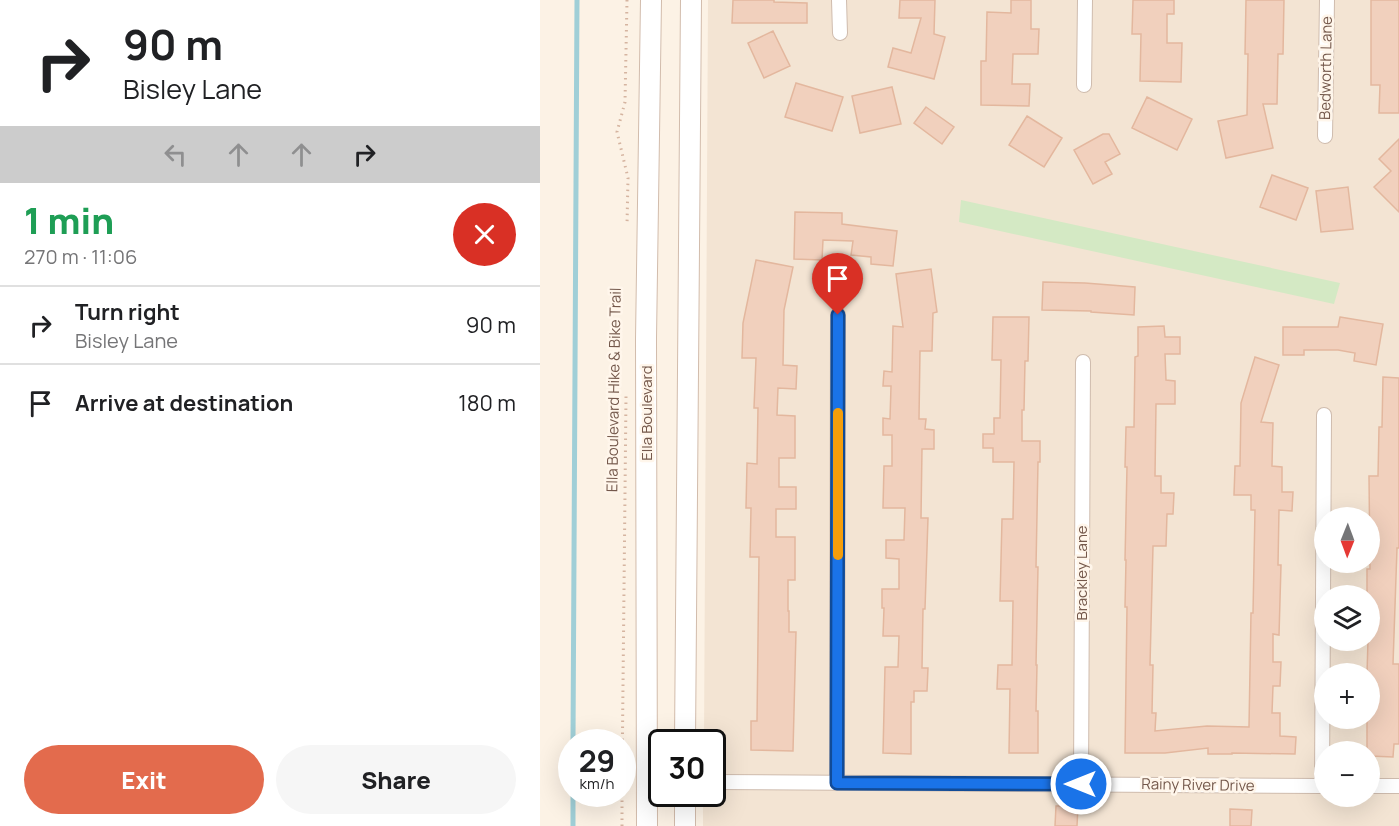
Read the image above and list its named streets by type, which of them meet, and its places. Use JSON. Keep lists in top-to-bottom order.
{
  "streets": {
    "main road": ["Ella Boulevard"],
    "street": ["Bedworth Lane", "Brackley Lane", "Rainy River Drive"],
    "path": ["Ella Boulevard Hike & Bike Trail"]
  },
  "crossings": [
    ["Brackley Lane", "Rainy River Drive"]
  ],
  "north": "bottom",
  "page": {
    "turn": ["90 m", "Bisley Lane"],
    "heading": ["1 min", "270 m · 11:06"],
    "list": [
      {
        "name": "Turn right",
        "note": "Bisley Lane",
        "value": "90 m"
      },
      {
        "name": "Arrive at destination",
        "value": "180 m"
      }
    ],
    "map_buttons": ["+", "−"],
    "speed": "29 km/h",
    "limit": "30",
    "buttons": ["Exit", "Share"]
  }
}
